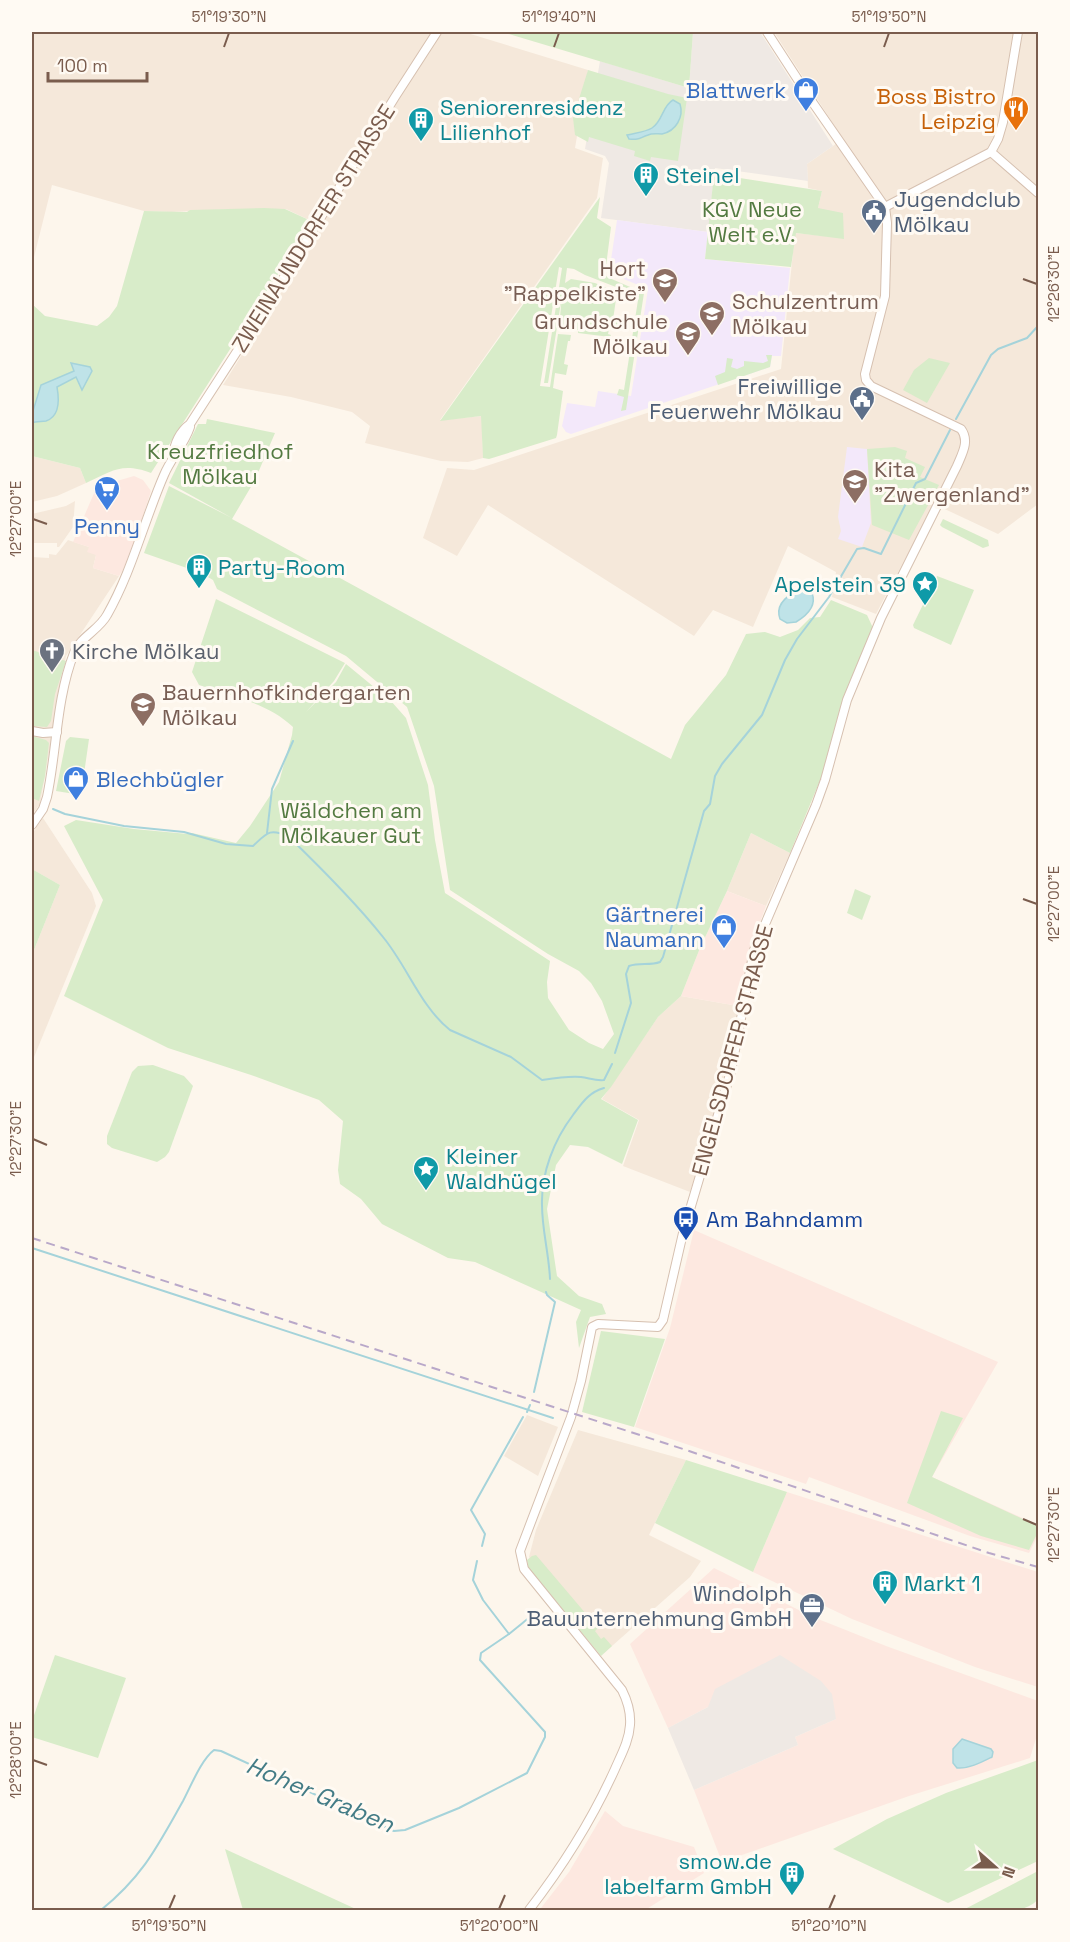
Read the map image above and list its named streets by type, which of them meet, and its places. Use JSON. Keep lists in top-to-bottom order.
{
  "streets": {
    "main road": ["ZWEINAUNDORFER STRASSE", "ENGELSDORFER STRASSE"]
  },
  "water": ["Hoher Graben"],
  "parks": ["KGV Neue Welt e.V.", "Kreuzfriedhof Mölkau", "Wäldchen am Mölkauer Gut"],
  "places": {
    "shop": ["Blattwerk", "Blechbügler", "Gärtnerei Naumann"],
    "restaurant": ["Boss Bistro Leipzig"],
    "building": [
      "Seniorenresidenz Lilienhof",
      "Steinel",
      "Party-Room",
      "Markt 1",
      "smow.de labelfarm GmbH"
    ],
    "public building": ["Jugendclub Mölkau", "Freiwillige Feuerwehr Mölkau"],
    "school or university": [
      "Hort \"Rappelkiste\"",
      "Schulzentrum Mölkau",
      "Grundschule Mölkau",
      "Kita \"Zwergenland\"",
      "Bauernhofkindergarten Mölkau"
    ],
    "supermarket": ["Penny"],
    "place": ["Apelstein 39", "Kleiner Waldhügel"],
    "church": ["Kirche Mölkau"],
    "bus stop": ["Am Bahndamm"],
    "office": ["Windolph Bauunternehmung GmbH"]
  },
  "scale_bar": "100 m",
  "north": "right",
  "coordinates": [
    "51°19'30\"N",
    "51°19'40\"N",
    "51°19'50\"N",
    "12°26'30\"E",
    "12°27'00\"E",
    "12°27'30\"E",
    "12°28'00\"E",
    "51°20'00\"N",
    "51°20'10\"N"
  ]
}
